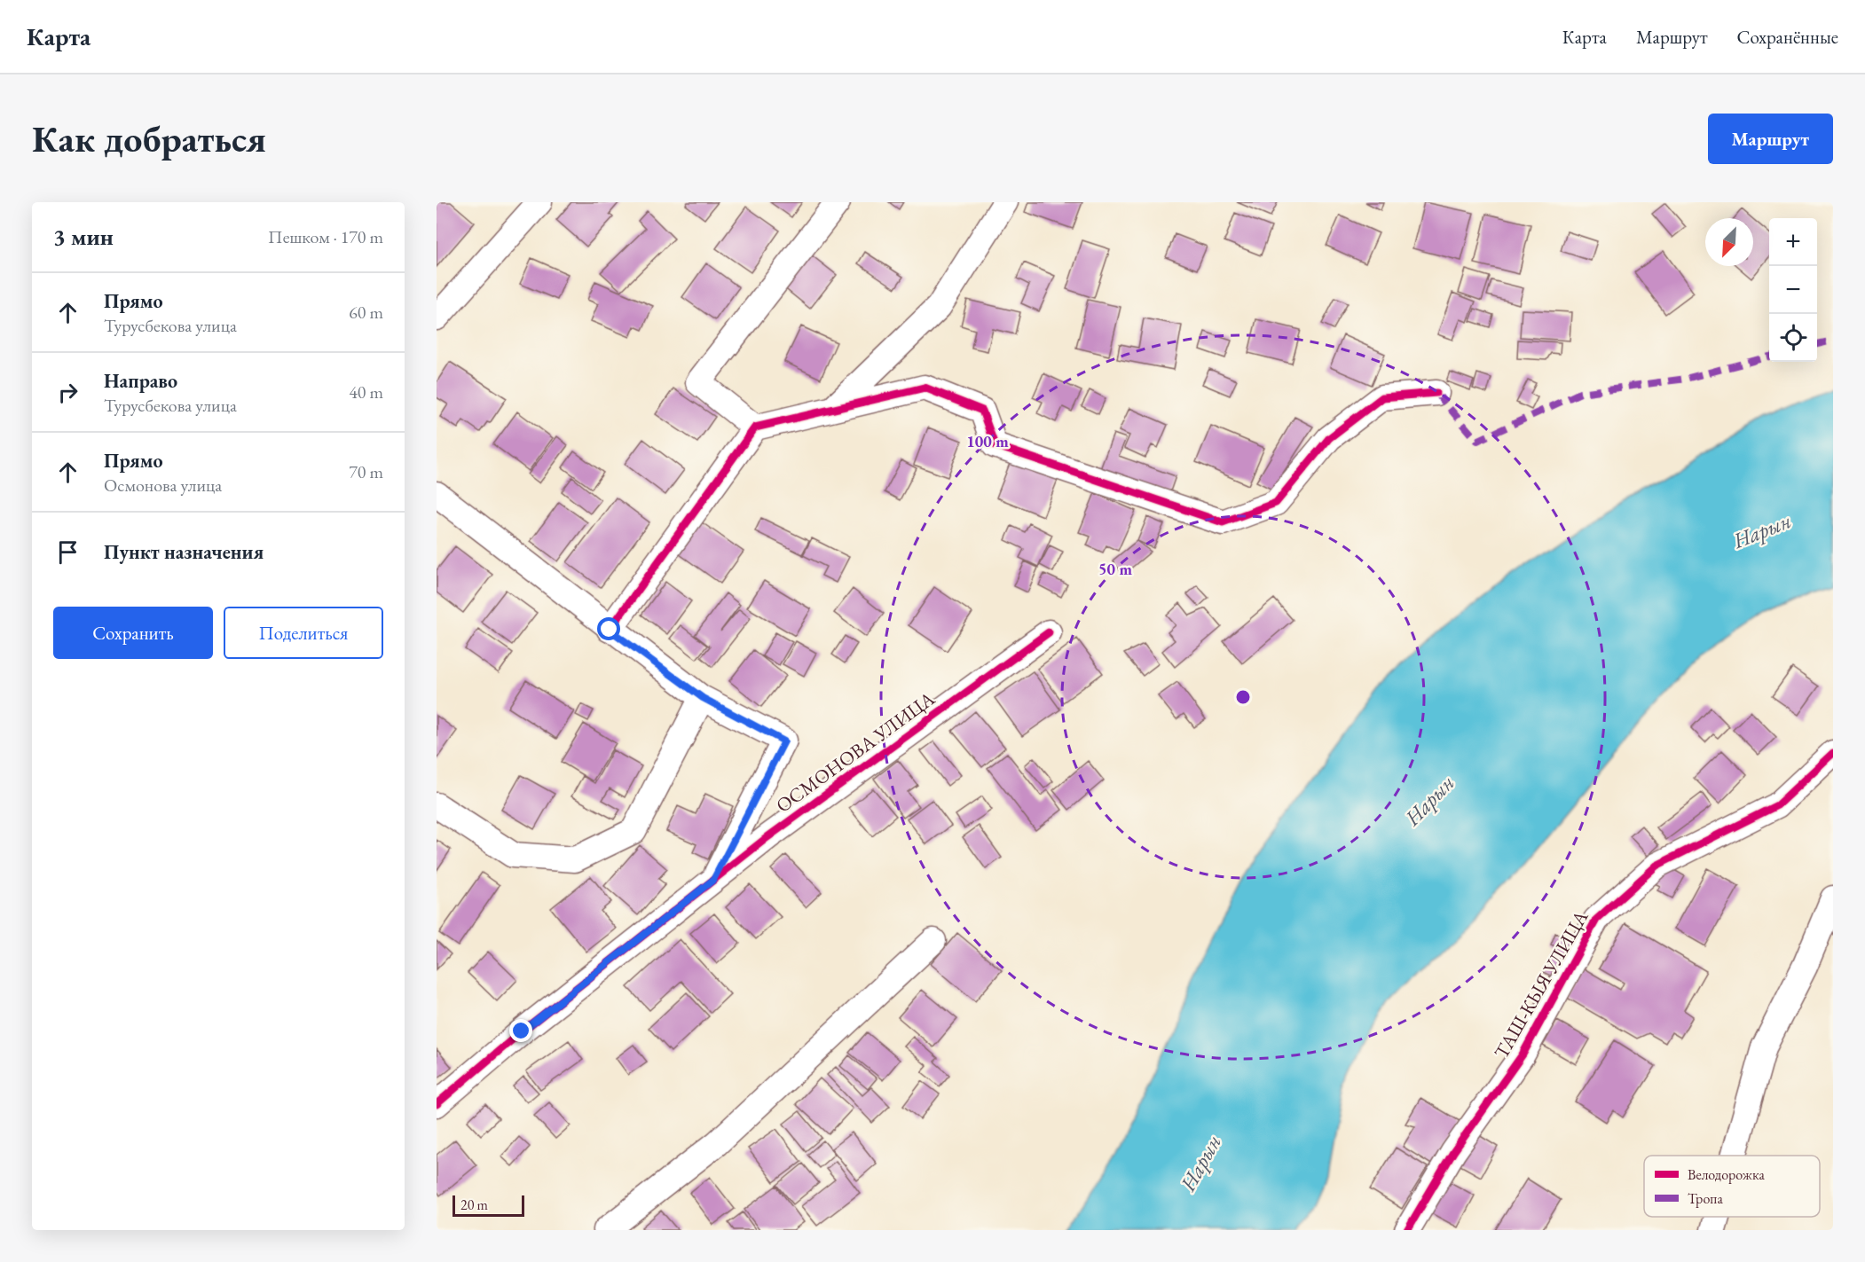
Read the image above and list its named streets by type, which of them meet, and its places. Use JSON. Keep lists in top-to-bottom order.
{
  "streets": {
    "street": ["ОСМОНОВА УЛИЦА", "ТАШ-КЫЯ УЛИЦА"]
  },
  "water": ["Нарын"],
  "legend": ["Велодорожка", "Тропа"],
  "scale_bar": "20 m",
  "north": "bottom left",
  "page": {
    "header": "Карта",
    "nav": ["Карта", "Маршрут", "Сохранённые"],
    "buttons": [
      "Маршрут",
      ["Сохранить", "Поделиться"]
    ],
    "title": "Как добраться",
    "heading": ["3 мин", "Пешком · 170 m"],
    "map_buttons": ["+", "−"],
    "list": [
      ["Прямо", "Турусбекова улица", "60 m"],
      ["Направо", "Турусбекова улица", "40 m"],
      ["Прямо", "Осмонова улица", "70 m"],
      "Пункт назначения"
    ],
    "scale": "20 m"
  },
  "rings": ["100 m", "50 m"]
}
